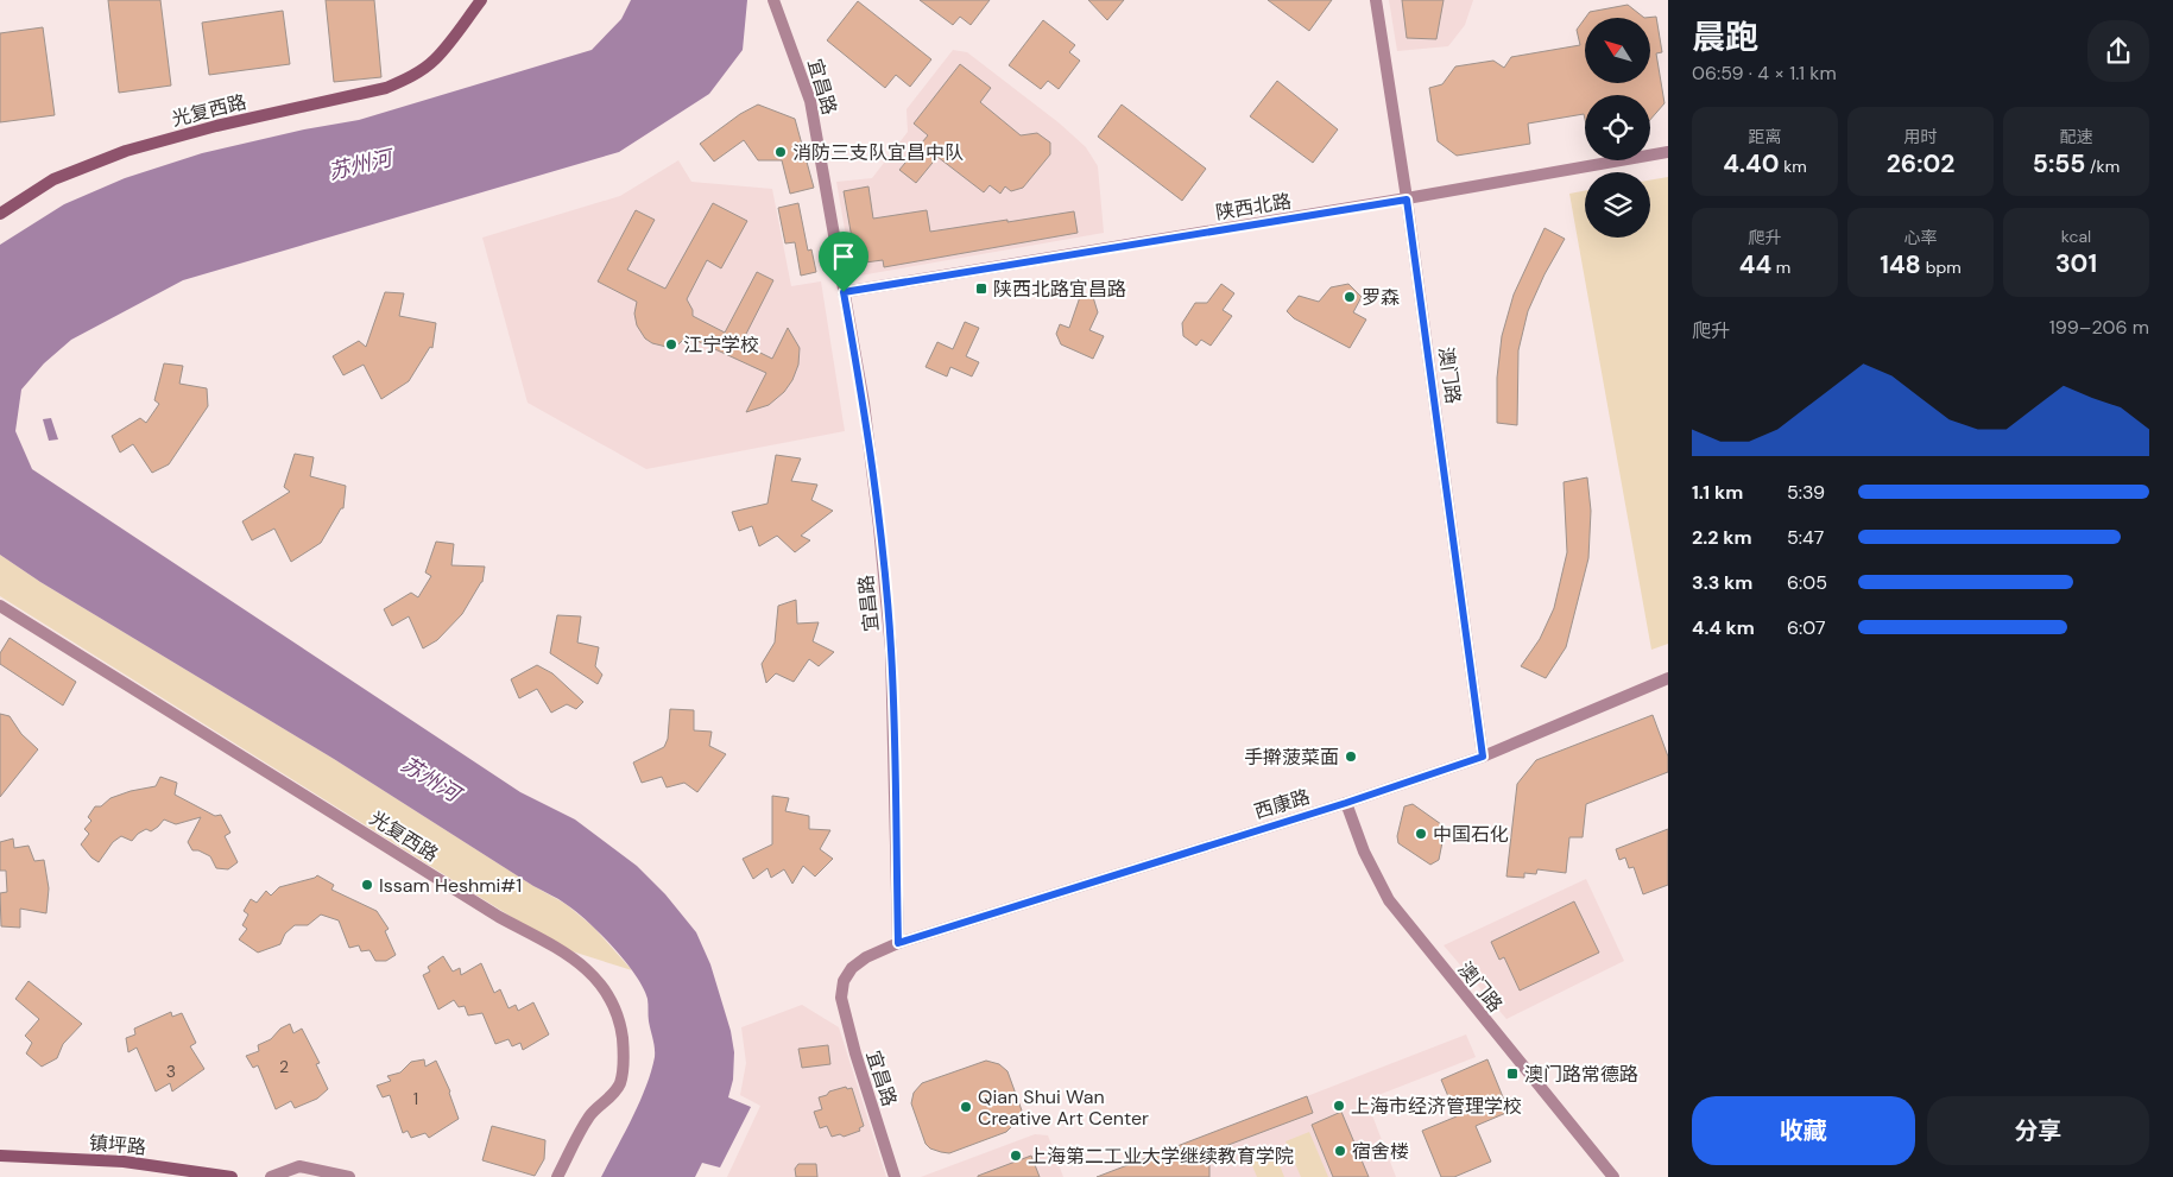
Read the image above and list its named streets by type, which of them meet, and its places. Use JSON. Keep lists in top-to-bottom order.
{
  "streets": {
    "main road": ["光复西路", "镇坪路"],
    "street": [
      "宜昌路",
      "陕西北路",
      "澳门路",
      "西康路"
    ]
  },
  "crossings": [
    ["宜昌路", "陕西北路"],
    ["宜昌路", "西康路"],
    ["陕西北路", "澳门路"],
    ["澳门路", "西康路"]
  ],
  "water": ["苏州河"],
  "places": {
    "other": [
      "消防三支队宜昌中队",
      "罗森",
      "江宁学校",
      "手擀菠菜面",
      "中国石化",
      "Issam Heshmi#1",
      "上海市经济管理学校",
      "Qian Shui Wan Creative Art Center",
      "宿舍楼",
      "上海第二工业大学继续教育学院"
    ],
    "transit": ["陕西北路宜昌路", "澳门路常德路"]
  },
  "house_numbers": ["2", "3", "1"],
  "north": "top left",
  "page": {
    "heading": ["晨跑", "06:59 · 4 × 1.1 km"],
    "stats": [
      ["距离", "4.40 km"],
      ["用时", "26:02"],
      ["配速", "5:55 /km"],
      ["爬升", "44 m"],
      ["心率", "148 bpm"],
      ["kcal", "301"]
    ],
    "chart": ["爬升", "199–206 m"],
    "list": [
      {
        "name": "1.1 km",
        "note": "5:39"
      },
      {
        "name": "2.2 km",
        "note": "5:47"
      },
      {
        "name": "3.3 km",
        "note": "6:05"
      },
      {
        "name": "4.4 km",
        "note": "6:07"
      }
    ],
    "buttons": ["收藏", "分享"]
  }
}
